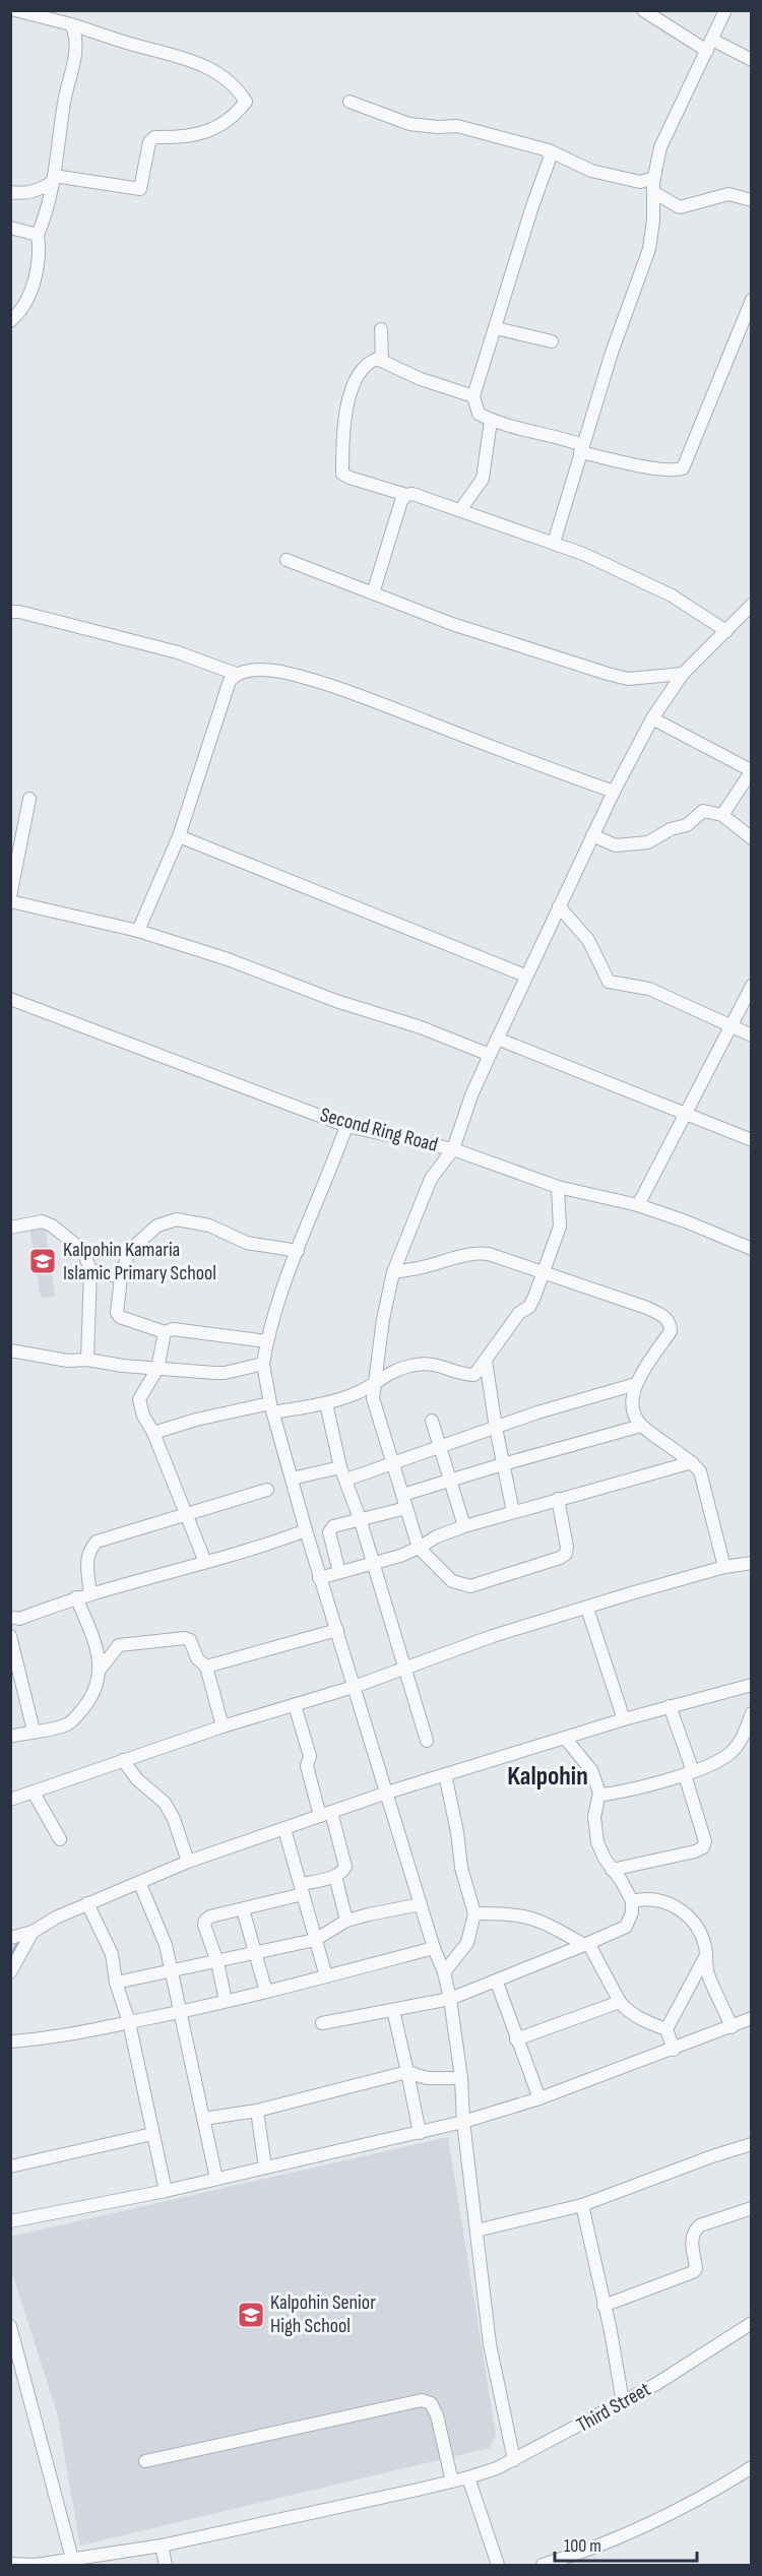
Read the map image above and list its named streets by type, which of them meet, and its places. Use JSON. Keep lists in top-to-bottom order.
{
  "streets": {
    "street": ["Second Ring Road", "Third Street"]
  },
  "districts": ["Kalpohin"],
  "places": {
    "school or university": ["Kalpohin Kamaria Islamic Primary School", "Kalpohin Senior High School"]
  },
  "scale_bar": "100 m"
}
